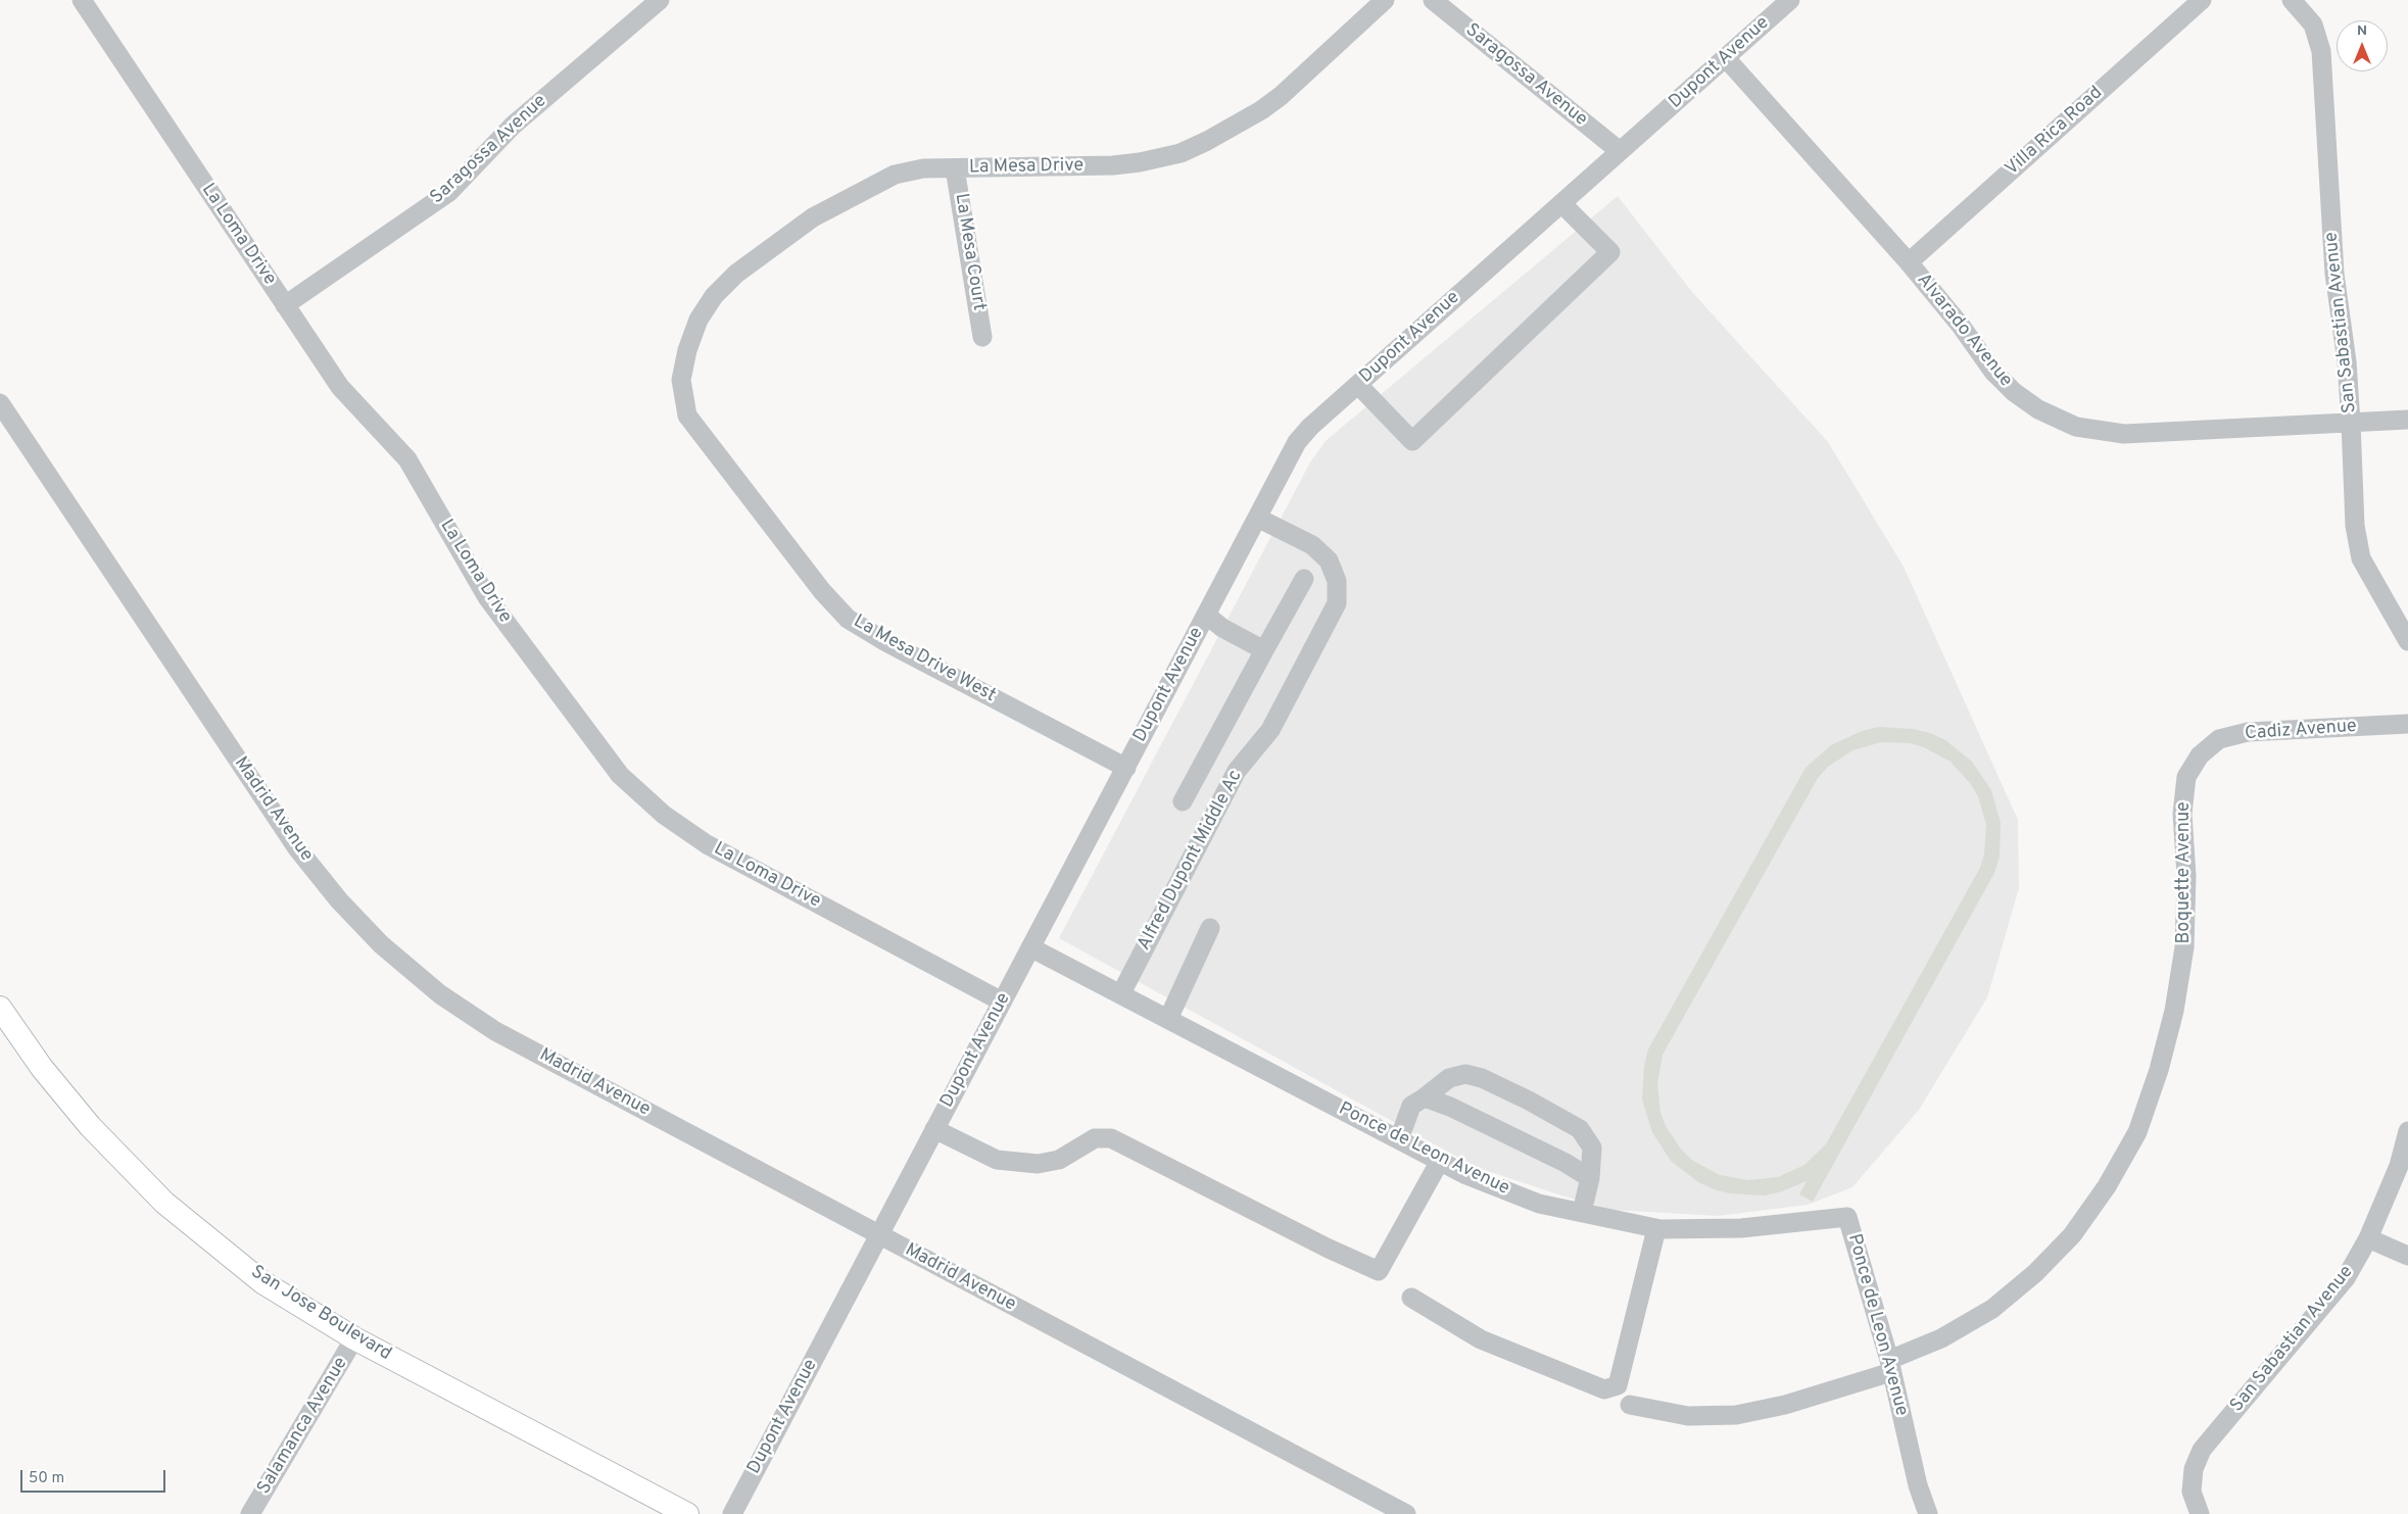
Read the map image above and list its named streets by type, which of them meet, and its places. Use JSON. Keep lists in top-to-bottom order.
{
  "streets": {
    "main road": ["San Jose Boulevard"],
    "street": [
      "Dupont Avenue",
      "Saragossa Avenue",
      "Villa Rica Road",
      "La Mesa Drive",
      "La Loma Drive",
      "La Mesa Court",
      "San Sabastian Avenue",
      "Alvarado Avenue",
      "La Mesa Drive West",
      "Cadiz Avenue",
      "Madrid Avenue",
      "Alfred Dupont Middle Ac",
      "Boquette Avenue",
      "Ponce de Leon Avenue",
      "Salamanca Avenue"
    ]
  },
  "crossings": [
    ["Dupont Avenue", "Saragossa Avenue"],
    ["Dupont Avenue", "La Loma Drive"],
    ["Dupont Avenue", "Alvarado Avenue"],
    ["Dupont Avenue", "La Mesa Drive West"],
    ["Dupont Avenue", "Madrid Avenue"],
    ["Dupont Avenue", "Alfred Dupont Middle Ac"],
    ["Dupont Avenue", "Ponce de Leon Avenue"],
    ["Saragossa Avenue", "La Loma Drive"],
    ["Villa Rica Road", "Alvarado Avenue"],
    ["La Mesa Drive", "La Mesa Court"],
    ["La Mesa Drive", "La Mesa Drive West"],
    ["San Sabastian Avenue", "Alvarado Avenue"],
    ["Cadiz Avenue", "Boquette Avenue"],
    ["Alfred Dupont Middle Ac", "Ponce de Leon Avenue"],
    ["Boquette Avenue", "Ponce de Leon Avenue"],
    ["San Jose Boulevard", "Salamanca Avenue"]
  ],
  "scale_bar": "50 m",
  "north": "top"
}
